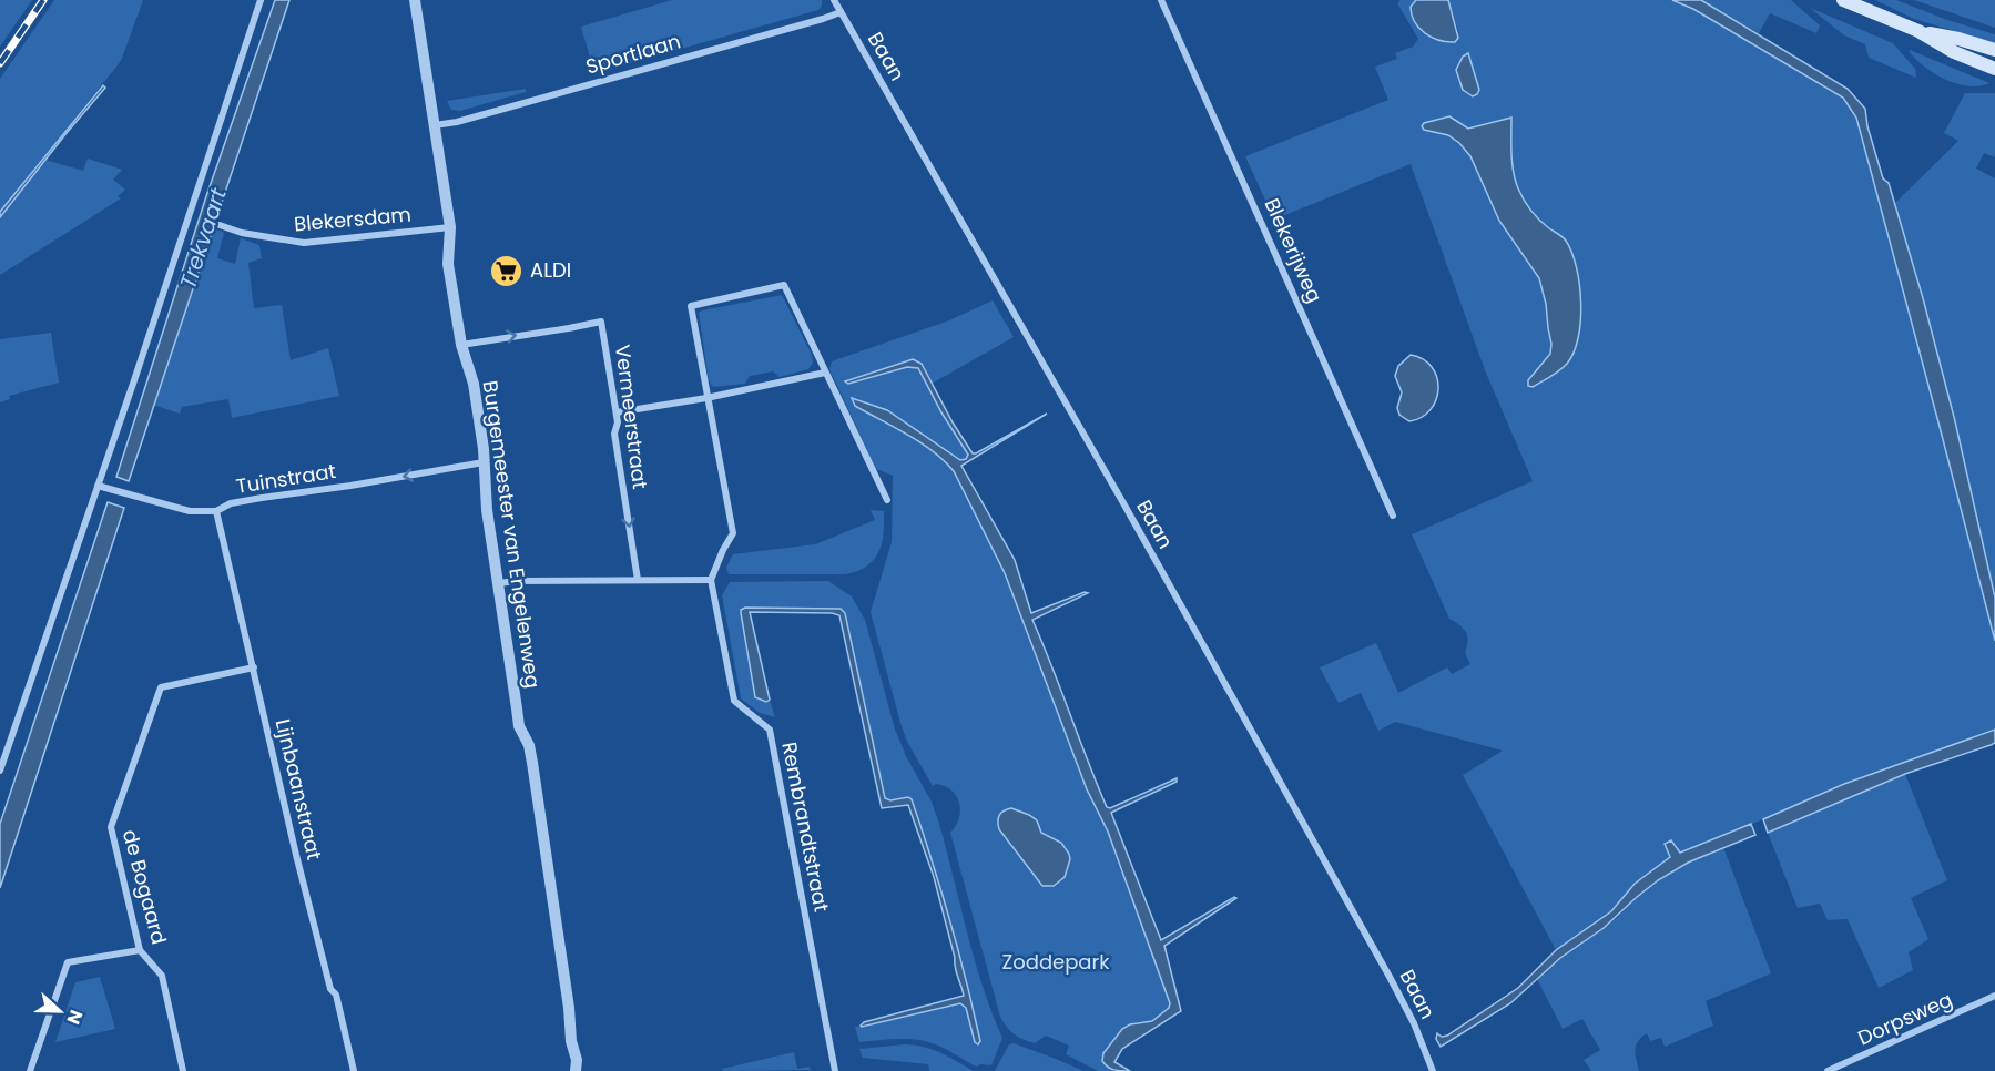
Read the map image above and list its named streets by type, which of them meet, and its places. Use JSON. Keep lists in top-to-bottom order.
{
  "streets": {
    "street": [
      "Sportlaan",
      "Baan",
      "Blekersdam",
      "Blekerijweg",
      "Vermeerstraat",
      "Tuinstraat",
      "Burgemeester van Engelenweg",
      "Lijnbaanstraat",
      "Rembrandtstraat",
      "de Bogaard",
      "Dorpsweg"
    ]
  },
  "crossings": [
    ["Sportlaan", "Baan"],
    ["Sportlaan", "Burgemeester van Engelenweg"],
    ["Blekersdam", "Burgemeester van Engelenweg"],
    ["Vermeerstraat", "Burgemeester van Engelenweg"],
    ["Tuinstraat", "Burgemeester van Engelenweg"],
    ["Tuinstraat", "Lijnbaanstraat"],
    ["Lijnbaanstraat", "de Bogaard"]
  ],
  "one_way": ["Tuinstraat"],
  "water": ["Trekvaart"],
  "parks": ["Zoddepark"],
  "places": {
    "supermarket": ["ALDI"]
  },
  "north": "right"
}
